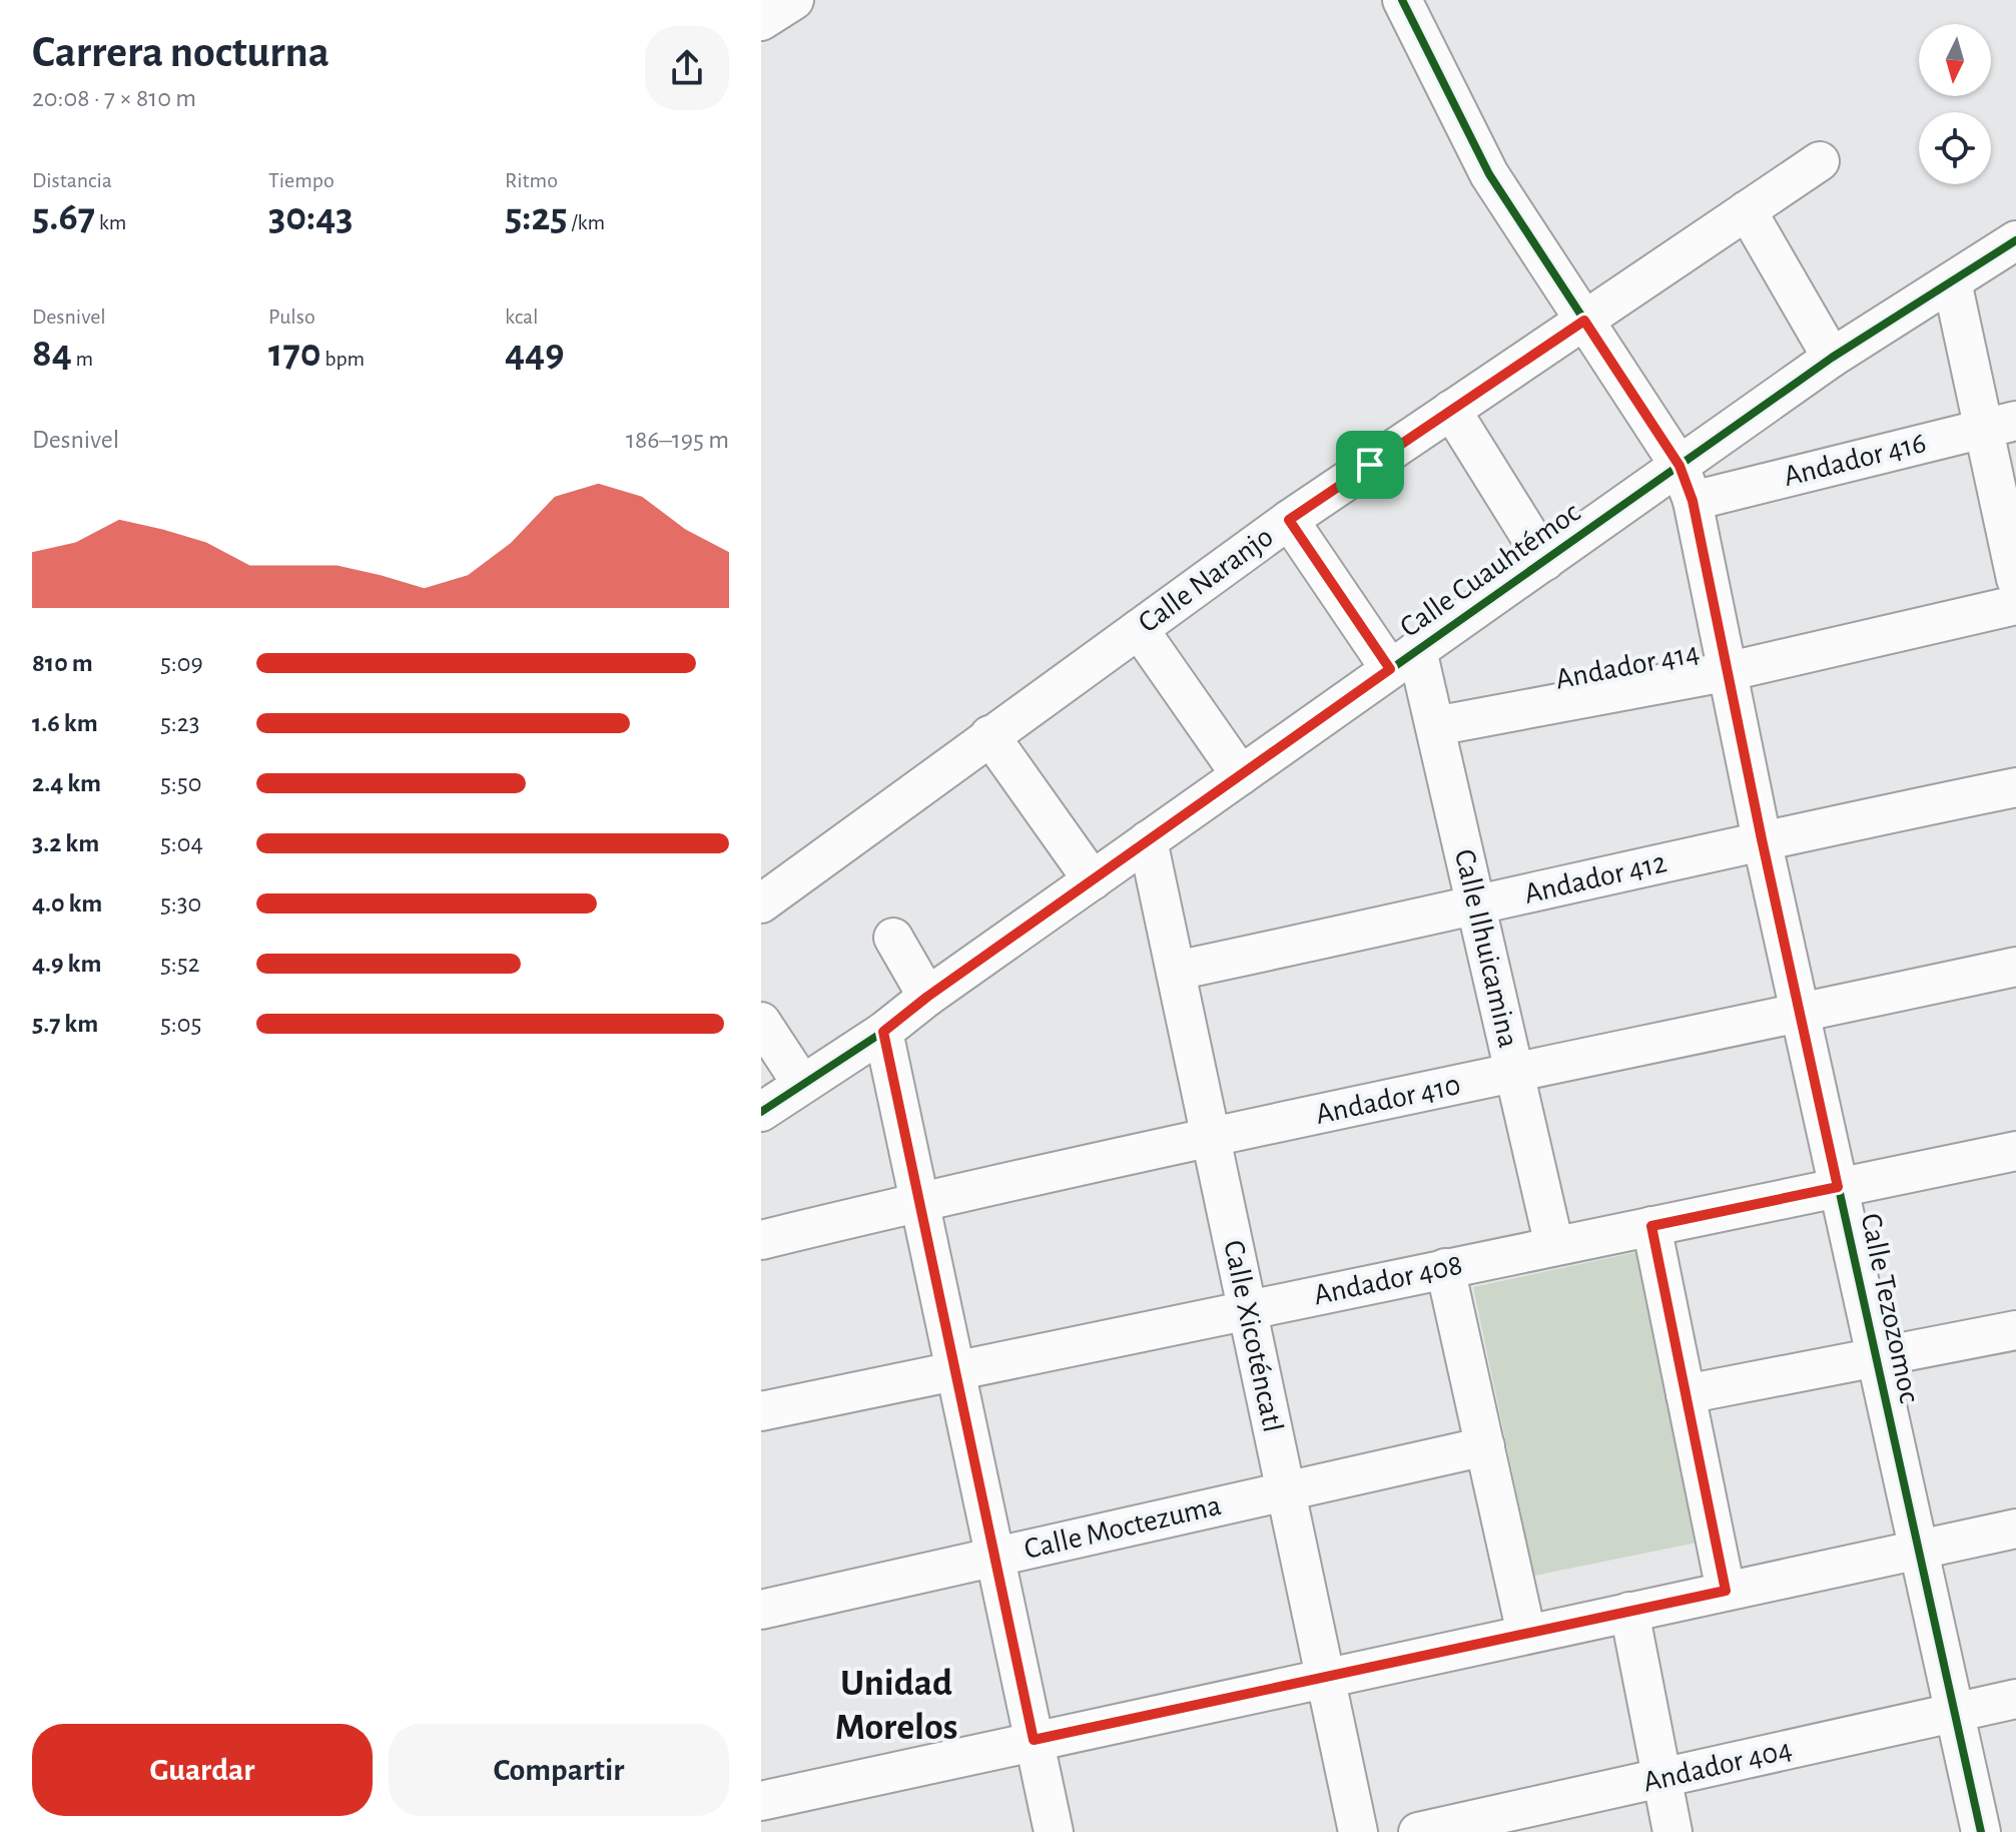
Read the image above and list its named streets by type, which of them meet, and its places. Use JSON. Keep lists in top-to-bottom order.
{
  "streets": {
    "street": [
      "Andador 416",
      "Calle Cuauhtémoc",
      "Calle Naranjo",
      "Andador 414",
      "Andador 412",
      "Calle Ilhuicamina",
      "Andador 410",
      "Andador 408",
      "Calle Tezozomoc",
      "Calle Xicoténcatl",
      "Calle Moctezuma",
      "Andador 404"
    ]
  },
  "crossings": [
    ["Andador 416", "Calle Tezozomoc"],
    ["Calle Cuauhtémoc", "Calle Ilhuicamina"],
    ["Calle Cuauhtémoc", "Calle Tezozomoc"],
    ["Calle Cuauhtémoc", "Calle Xicoténcatl"],
    ["Calle Naranjo", "Calle Tezozomoc"],
    ["Andador 414", "Calle Ilhuicamina"],
    ["Andador 414", "Calle Tezozomoc"],
    ["Andador 412", "Calle Ilhuicamina"],
    ["Andador 412", "Calle Tezozomoc"],
    ["Andador 412", "Calle Xicoténcatl"],
    ["Calle Ilhuicamina", "Andador 410"],
    ["Calle Ilhuicamina", "Andador 408"],
    ["Andador 410", "Calle Tezozomoc"],
    ["Andador 410", "Calle Xicoténcatl"],
    ["Andador 408", "Calle Tezozomoc"],
    ["Andador 408", "Calle Xicoténcatl"],
    ["Calle Tezozomoc", "Andador 404"],
    ["Calle Xicoténcatl", "Calle Moctezuma"]
  ],
  "districts": ["Unidad Morelos"],
  "north": "bottom",
  "page": {
    "heading": ["Carrera nocturna", "20:08 · 7 × 810 m"],
    "stats": [
      ["Distancia", "5.67 km"],
      ["Tiempo", "30:43"],
      ["Ritmo", "5:25 /km"],
      ["Desnivel", "84 m"],
      ["Pulso", "170 bpm"],
      ["kcal", "449"]
    ],
    "chart": ["Desnivel", "186–195 m"],
    "list": [
      {
        "name": "810 m",
        "note": "5:09"
      },
      {
        "name": "1.6 km",
        "note": "5:23"
      },
      {
        "name": "2.4 km",
        "note": "5:50"
      },
      {
        "name": "3.2 km",
        "note": "5:04"
      },
      {
        "name": "4.0 km",
        "note": "5:30"
      },
      {
        "name": "4.9 km",
        "note": "5:52"
      },
      {
        "name": "5.7 km",
        "note": "5:05"
      }
    ],
    "buttons": ["Guardar", "Compartir"]
  }
}
